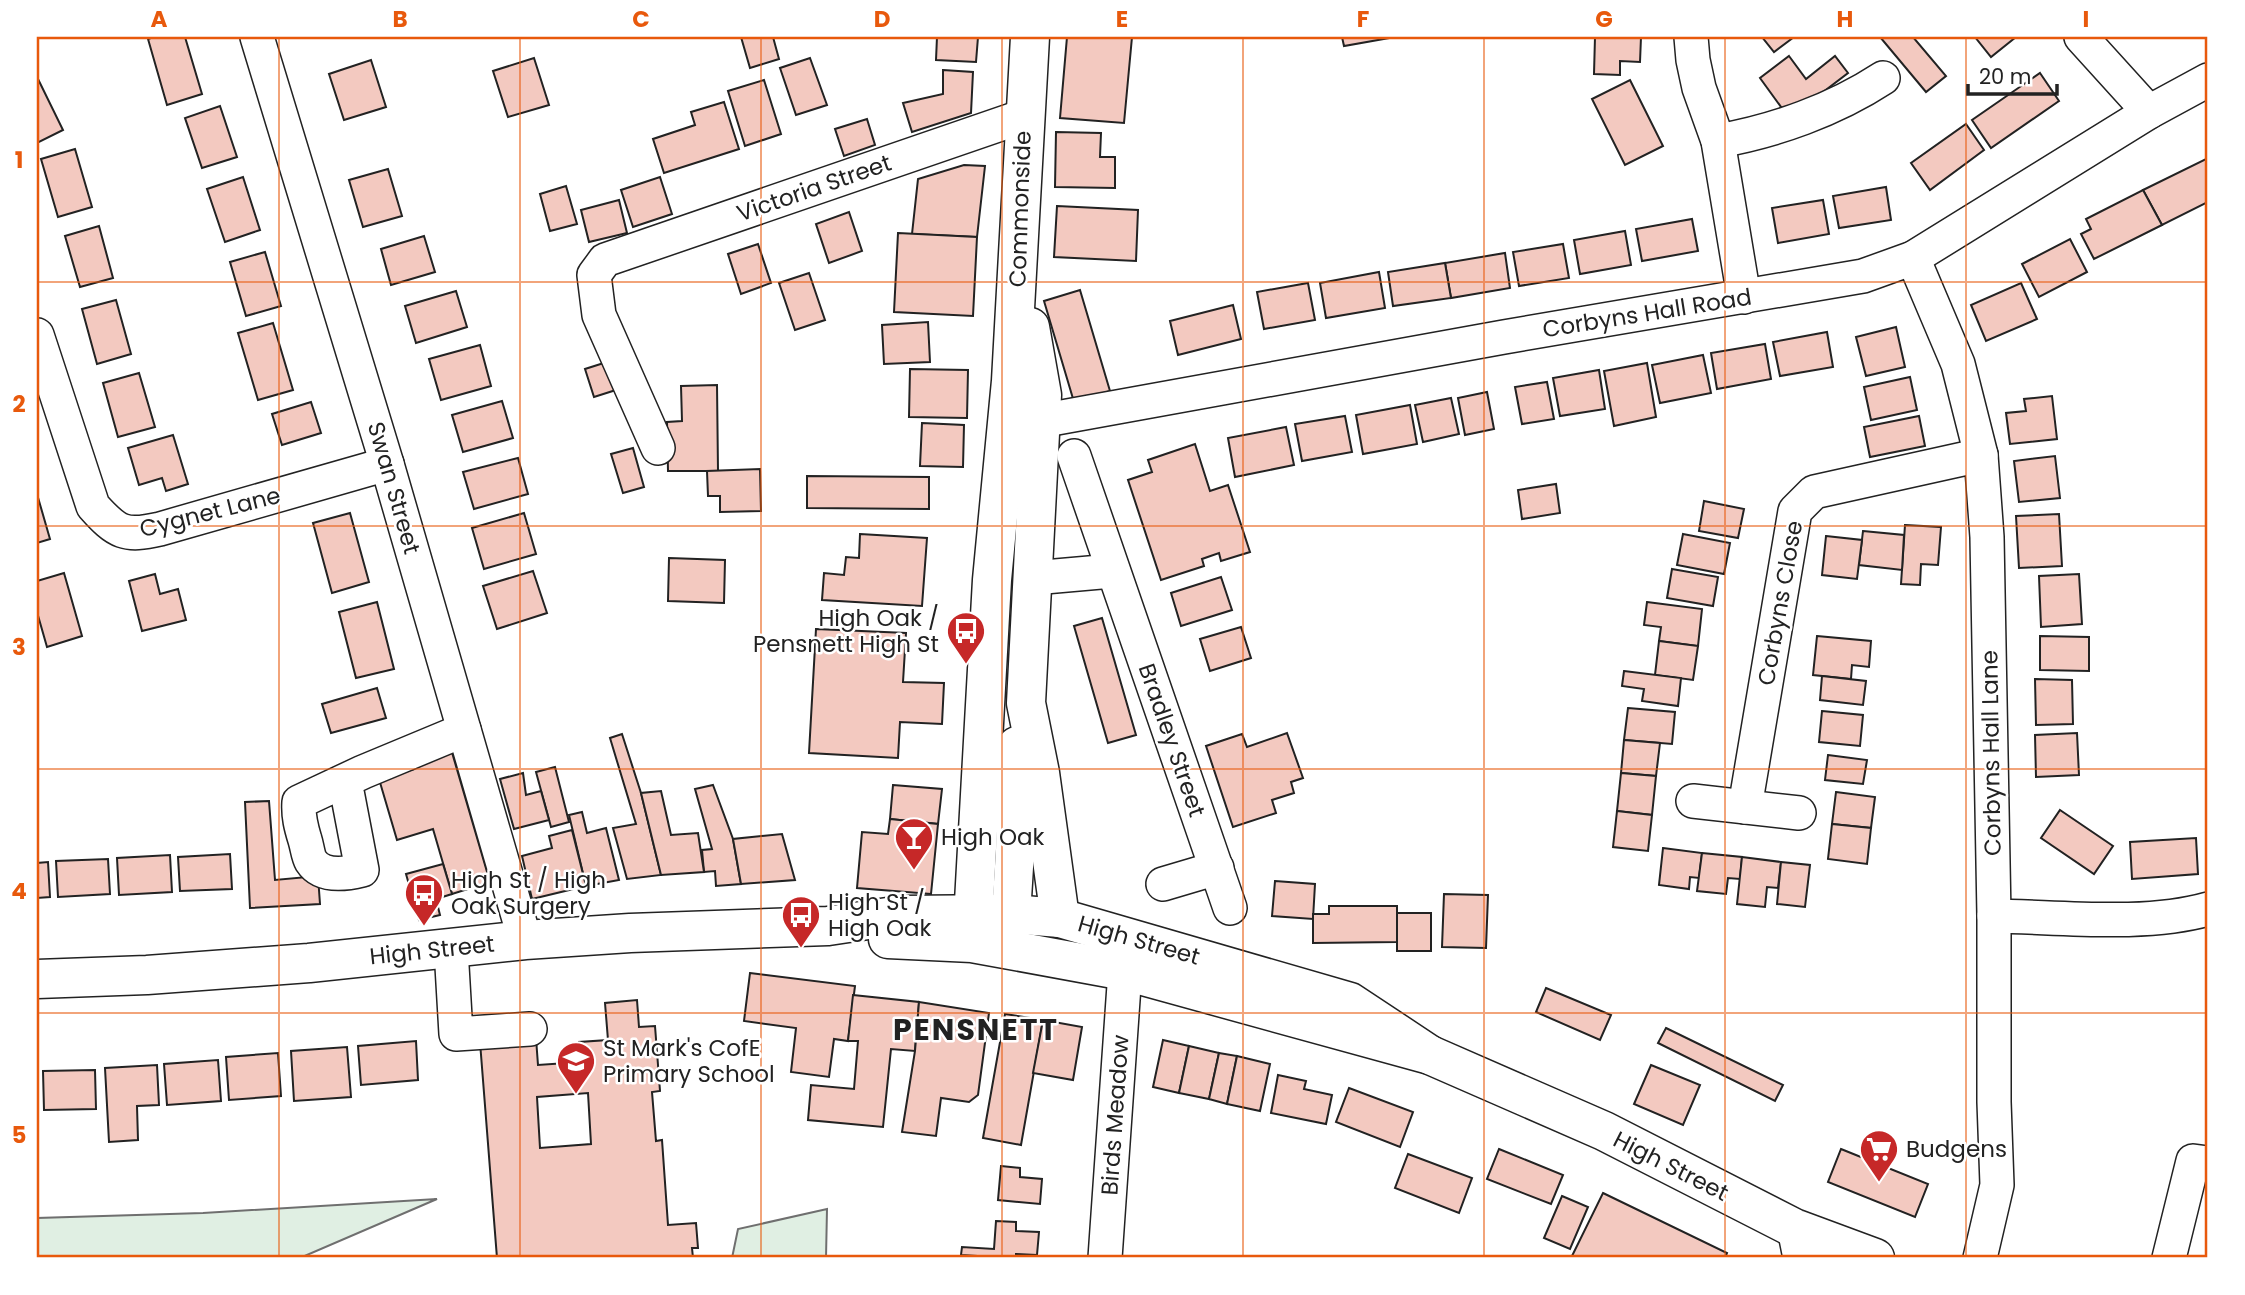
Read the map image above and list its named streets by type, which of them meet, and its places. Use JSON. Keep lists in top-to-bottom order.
{
  "streets": {
    "main road": ["Commonside", "High Street"],
    "street": [
      "Victoria Street",
      "Corbyns Hall Road",
      "Swan Street",
      "Cygnet Lane",
      "Corbyns Close",
      "Bradley Street",
      "Corbyns Hall Lane",
      "Birds Meadow"
    ]
  },
  "crossings": [
    ["Victoria Street", "Commonside"],
    ["Commonside", "Corbyns Hall Road"],
    ["Corbyns Hall Road", "Corbyns Hall Lane"],
    ["Swan Street", "Cygnet Lane"],
    ["Swan Street", "High Street"],
    ["Corbyns Close", "Corbyns Hall Lane"],
    ["High Street", "Birds Meadow"]
  ],
  "districts": ["PENSNETT"],
  "places": {
    "bus stop": ["High Oak / Pensnett High St", "High St / High Oak Surgery", "High St / High Oak"],
    "bar": ["High Oak"],
    "school or university": ["St Mark's CofE Primary School"],
    "supermarket": ["Budgens"]
  },
  "scale_bar": "20 m",
  "grid": {
    "columns": [
      "A",
      "B",
      "C",
      "D",
      "E",
      "F",
      "G",
      "H",
      "I"
    ],
    "rows": [
      "1",
      "2",
      "3",
      "4",
      "5"
    ]
  }
}
